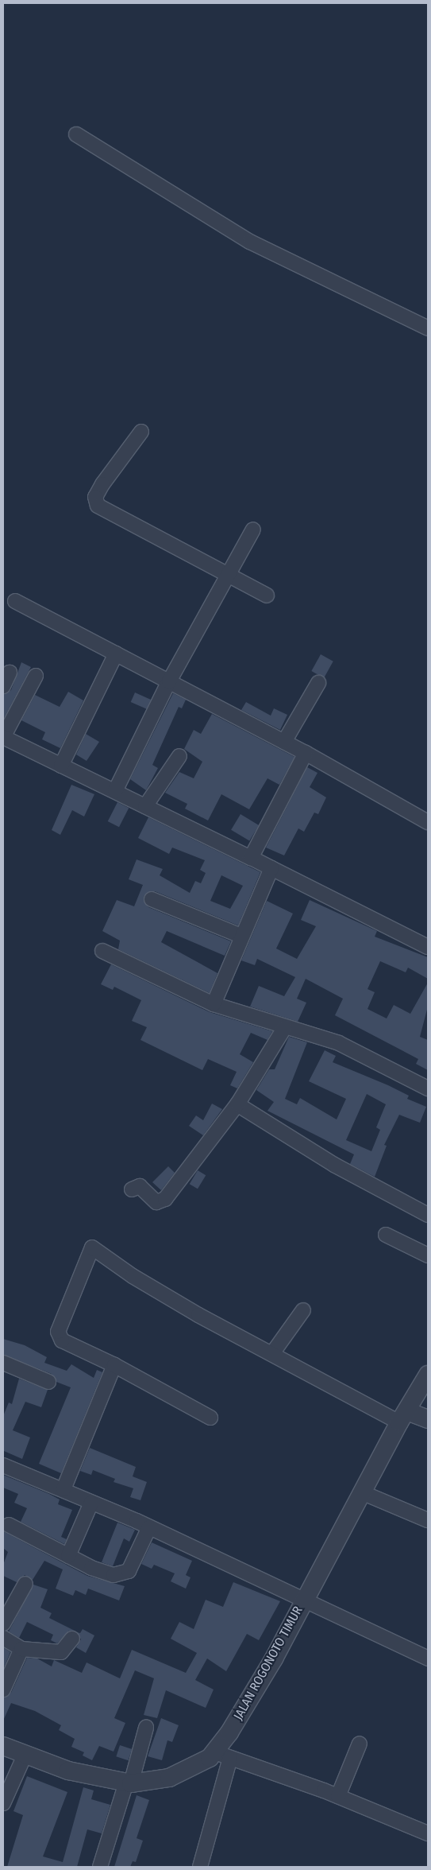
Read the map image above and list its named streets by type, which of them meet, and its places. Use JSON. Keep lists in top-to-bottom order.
{
  "streets": {
    "street": ["JALAN ROGONOTO TIMUR"]
  }
}
